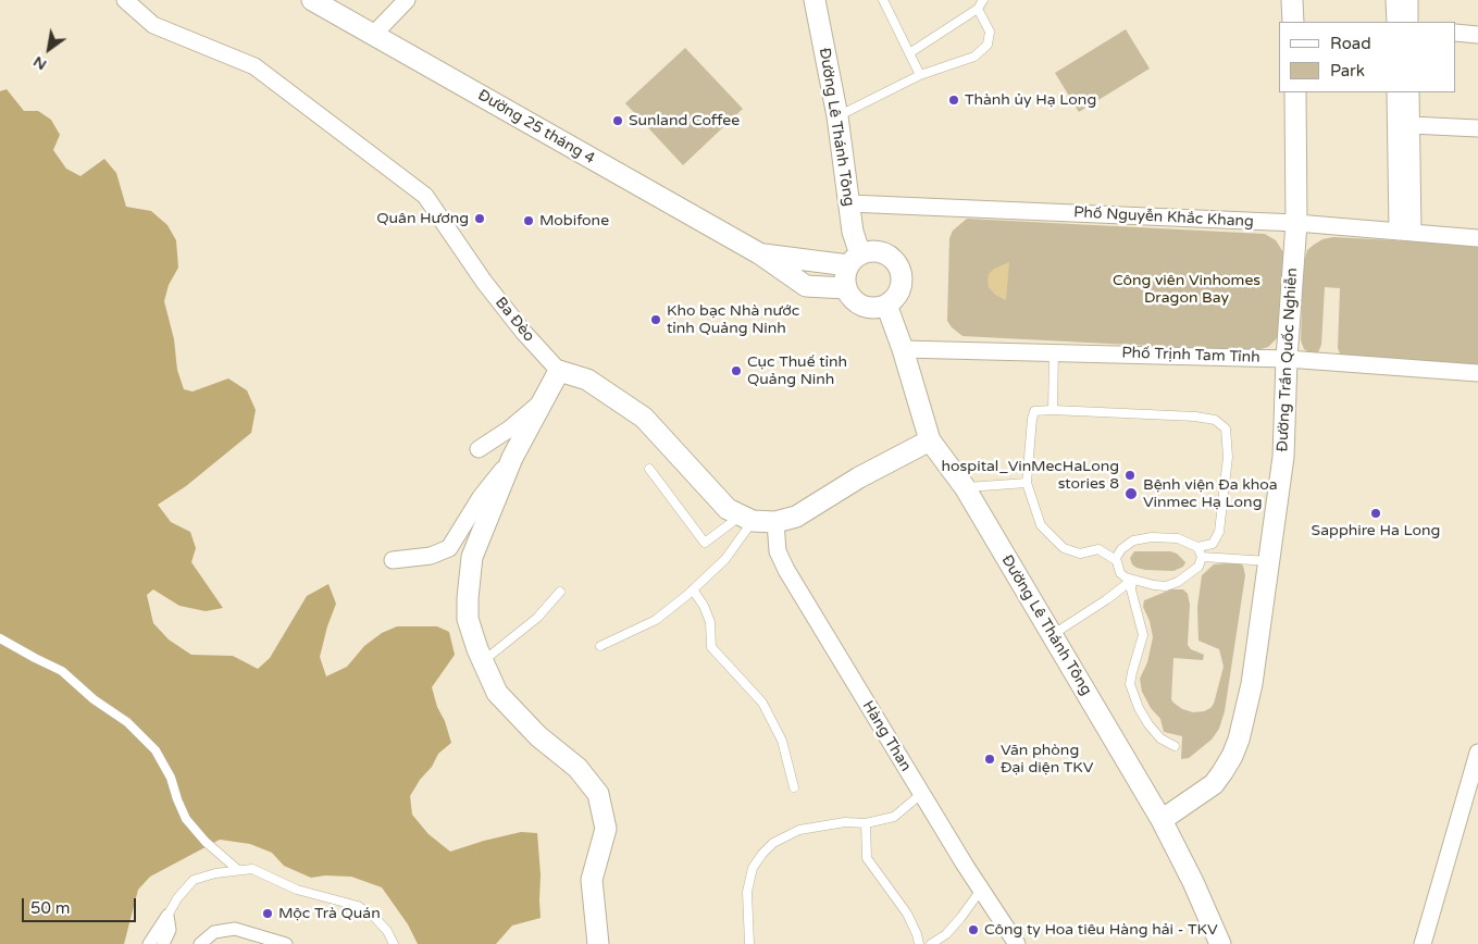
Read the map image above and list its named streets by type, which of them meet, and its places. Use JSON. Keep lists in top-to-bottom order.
{
  "streets": {
    "street": [
      "Đường 25 tháng 4",
      "Đường Lê Thánh Tông",
      "Phố Nguyễn Khắc Khang",
      "Ba Đèo",
      "Phố Trịnh Tam Tỉnh",
      "Đường Trần Quốc Nghiễn",
      "Hàng Than"
    ]
  },
  "crossings": [
    ["Đường 25 tháng 4", "Đường Lê Thánh Tông"],
    ["Đường Lê Thánh Tông", "Phố Nguyễn Khắc Khang"],
    ["Đường Lê Thánh Tông", "Phố Trịnh Tam Tỉnh"],
    ["Đường Lê Thánh Tông", "Đường Trần Quốc Nghiễn"],
    ["Phố Nguyễn Khắc Khang", "Đường Trần Quốc Nghiễn"],
    ["Phố Trịnh Tam Tỉnh", "Đường Trần Quốc Nghiễn"]
  ],
  "parks": ["Công viên Vinhomes Dragon Bay"],
  "places": [
    "Thành ủy Hạ Long",
    "Sunland Coffee",
    "Quân Hương",
    "Mobifone",
    "Kho bạc Nhà nước tỉnh Quảng Ninh",
    "Cục Thuế tỉnh Quảng Ninh",
    "hospital_VinMecHaLong stories 8",
    "Bệnh viện Đa khoa Vinmec Hạ Long",
    "Sapphire Ha Long",
    "Văn phòng Đại diện TKV",
    "Mộc Trà Quán",
    "Công ty Hoa tiêu Hàng hải - TKV"
  ],
  "legend": ["Road", "Park"],
  "scale_bar": "50 m",
  "north": "bottom left"
}
